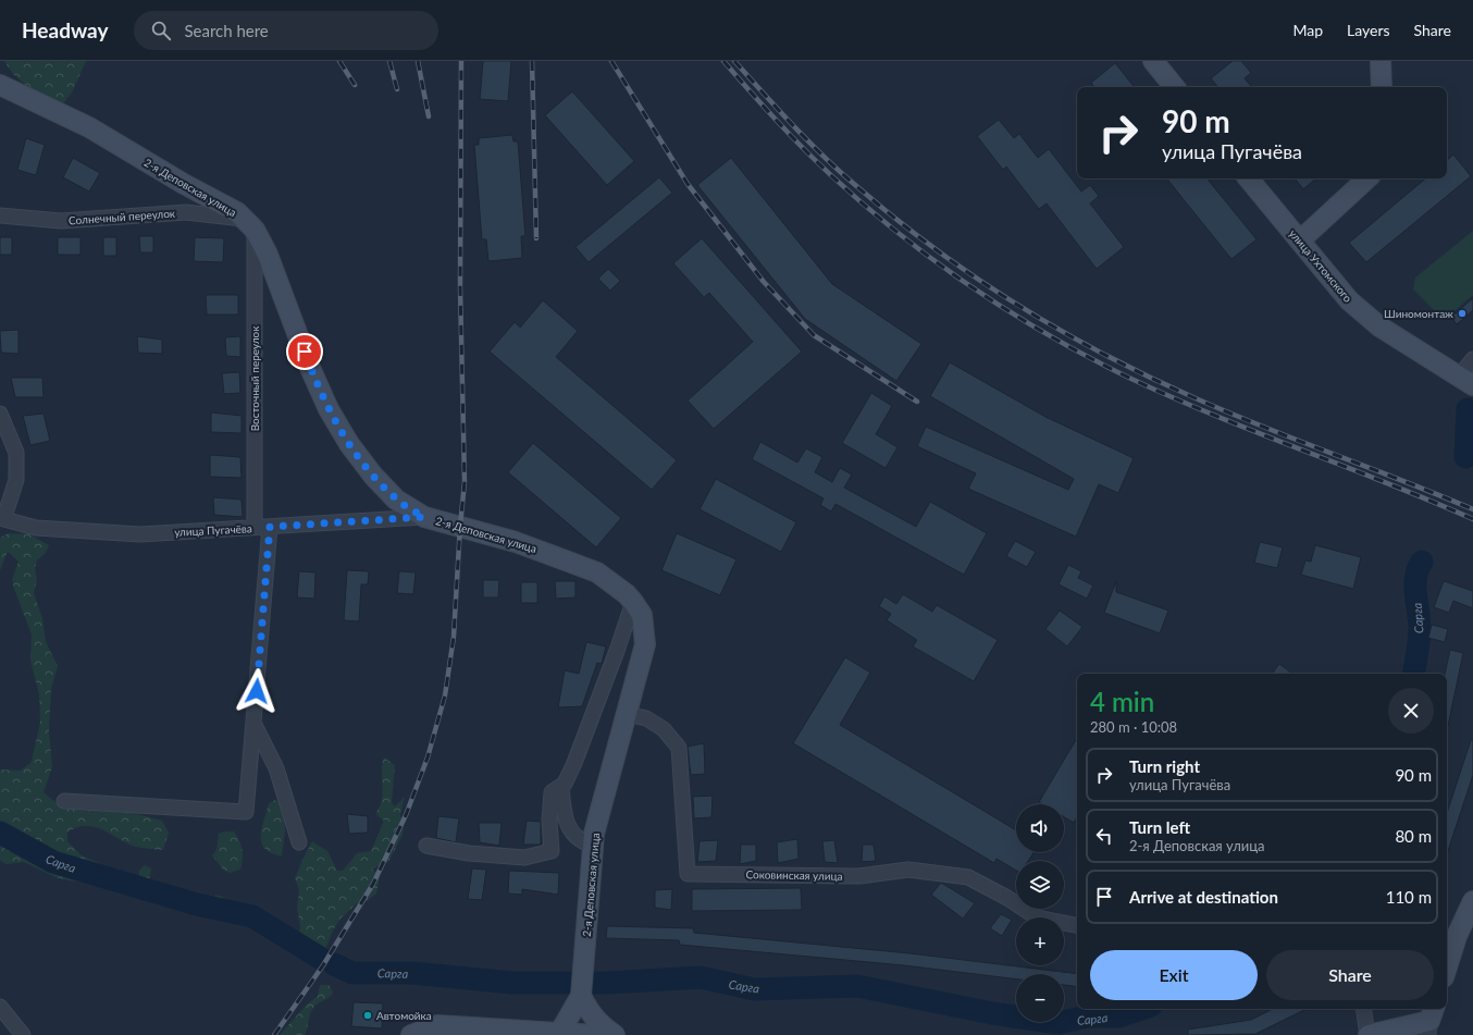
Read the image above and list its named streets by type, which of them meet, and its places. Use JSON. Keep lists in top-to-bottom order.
{
  "streets": {
    "street": [
      "2-я Деповская улица",
      "Солнечный переулок",
      "улица Ухтомского",
      "Восточный переулок",
      "улица Пугачёва",
      "Соковинская улица"
    ]
  },
  "crossings": [
    ["2-я Деповская улица", "Солнечный переулок"],
    ["2-я Деповская улица", "Восточный переулок"],
    ["2-я Деповская улица", "улица Пугачёва"],
    ["2-я Деповская улица", "Соковинская улица"],
    ["Солнечный переулок", "Восточный переулок"],
    ["Восточный переулок", "улица Пугачёва"]
  ],
  "water": ["Сарга"],
  "places": ["Шиномонтаж", "Автомойка"],
  "page": {
    "header": "Headway",
    "search": "Search here",
    "nav": ["Map", "Layers", "Share"],
    "turn": ["90 m", "улица Пугачёва"],
    "heading": ["4 min", "280 m · 10:08"],
    "list": [
      {
        "name": "Turn right",
        "note": "улица Пугачёва",
        "value": "90 m"
      },
      {
        "name": "Turn left",
        "note": "2-я Деповская улица",
        "value": "80 m"
      },
      {
        "name": "Arrive at destination",
        "value": "110 m"
      }
    ],
    "map_buttons": ["+", "−"],
    "buttons": ["Exit", "Share"]
  }
}
